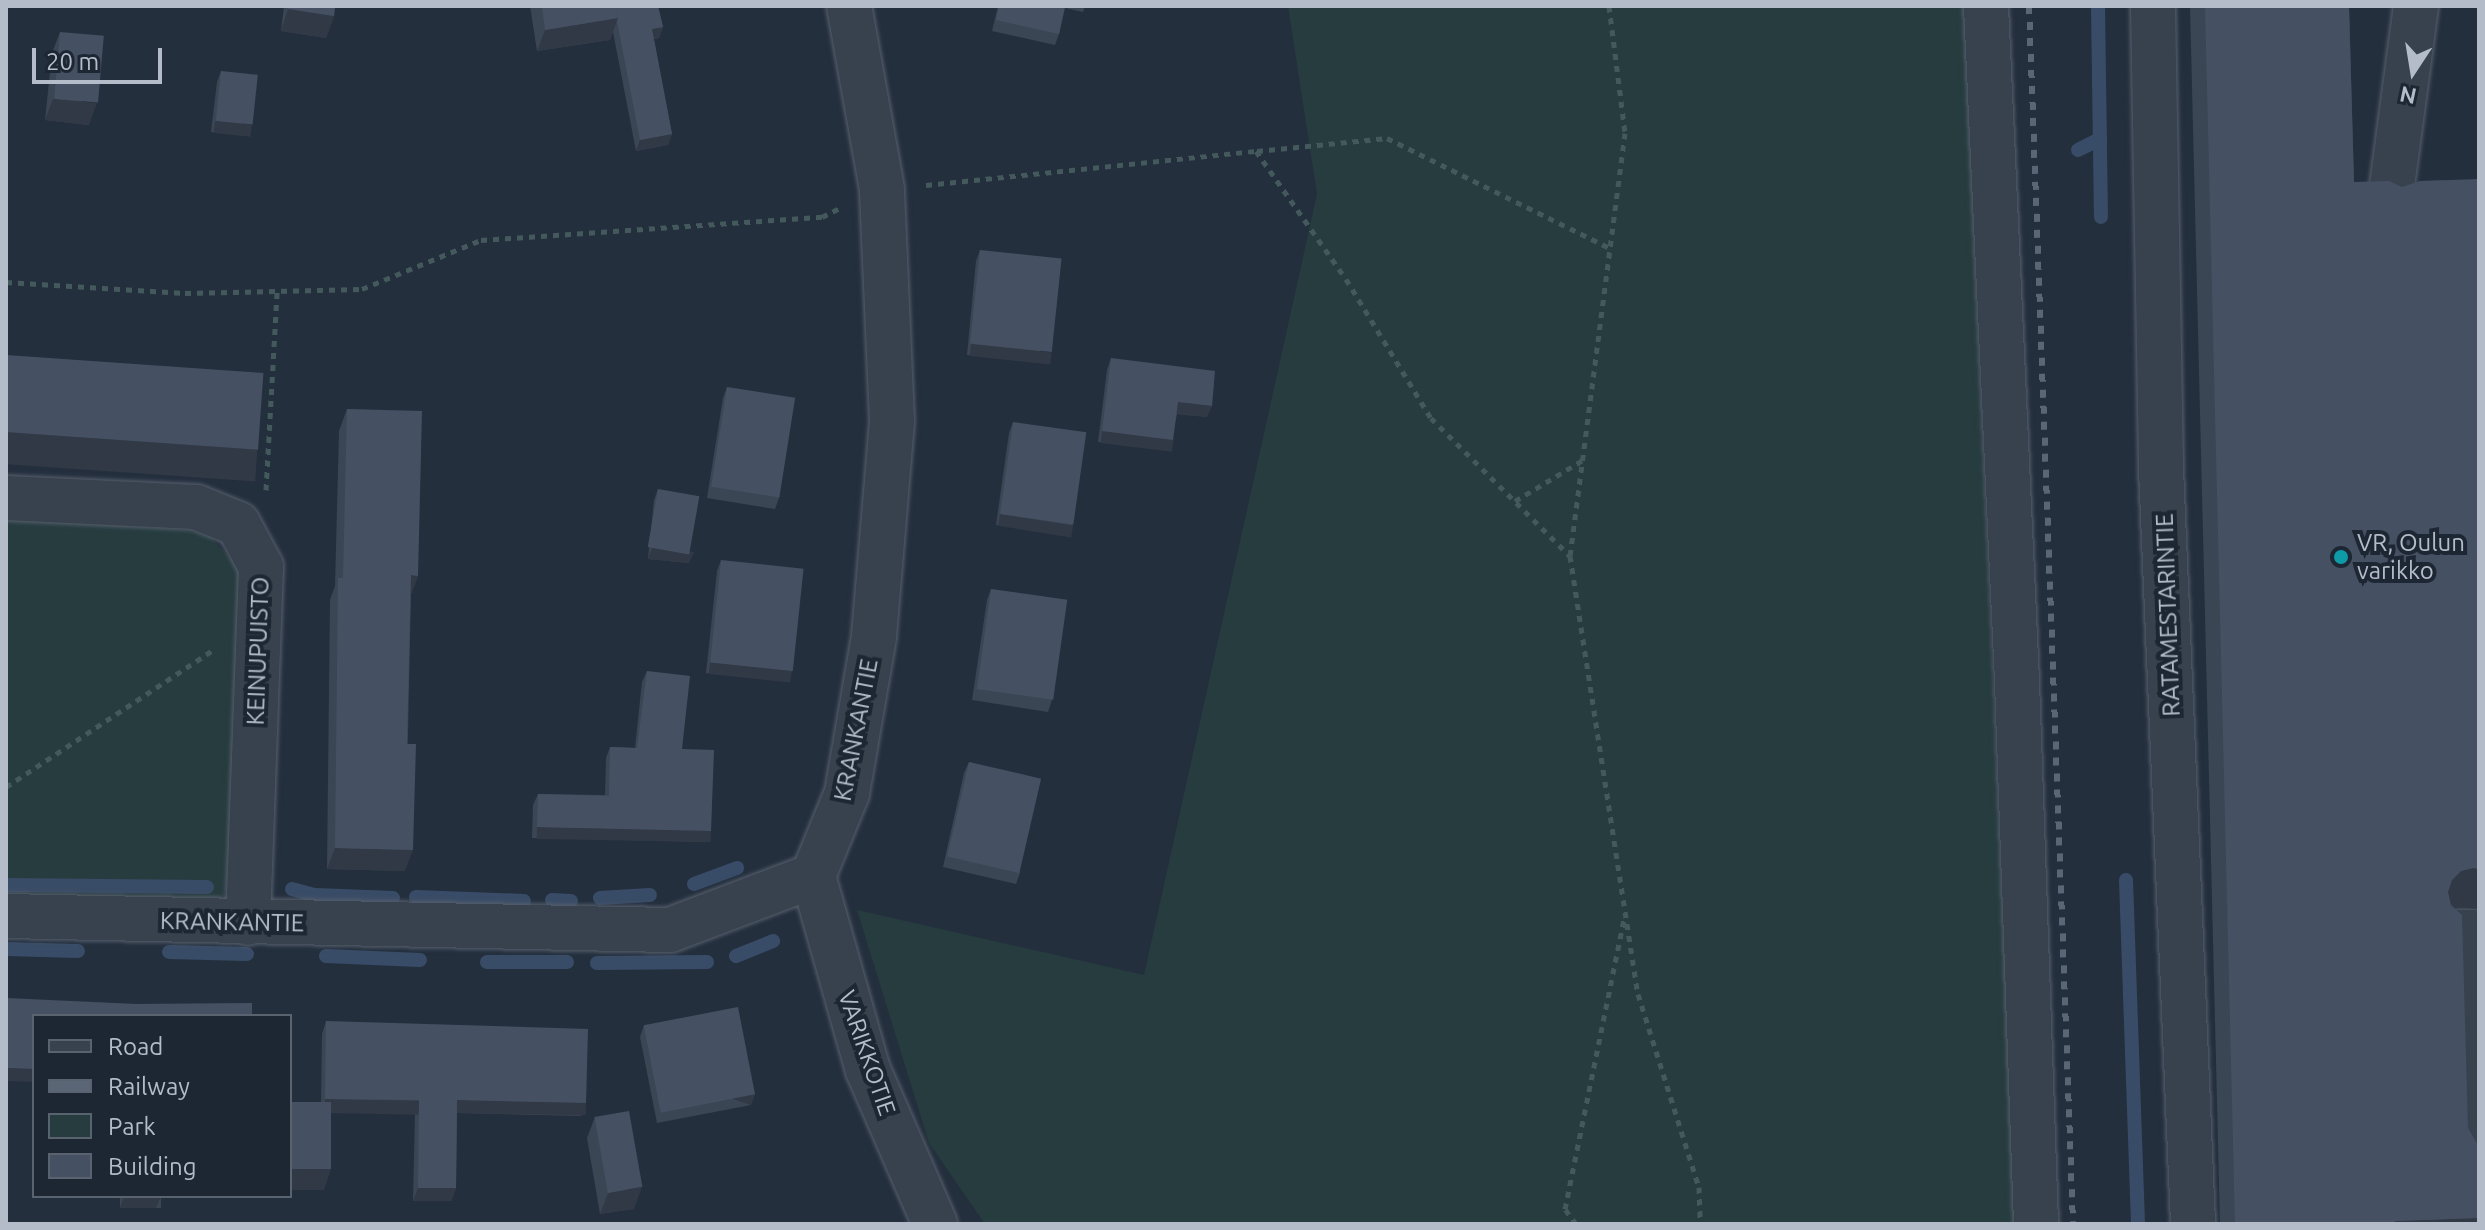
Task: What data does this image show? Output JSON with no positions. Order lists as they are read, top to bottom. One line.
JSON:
{"streets":{"street":["RATAMESTARINTIE","KEINUPUISTO","KRANKANTIE","VARIKKOTIE"]},"crossings":[["KEINUPUISTO","KRANKANTIE"],["KRANKANTIE","VARIKKOTIE"]],"places":["VR, Oulun varikko"],"legend":["Road","Railway","Park","Building"],"scale_bar":"20 m","north":"bottom"}
